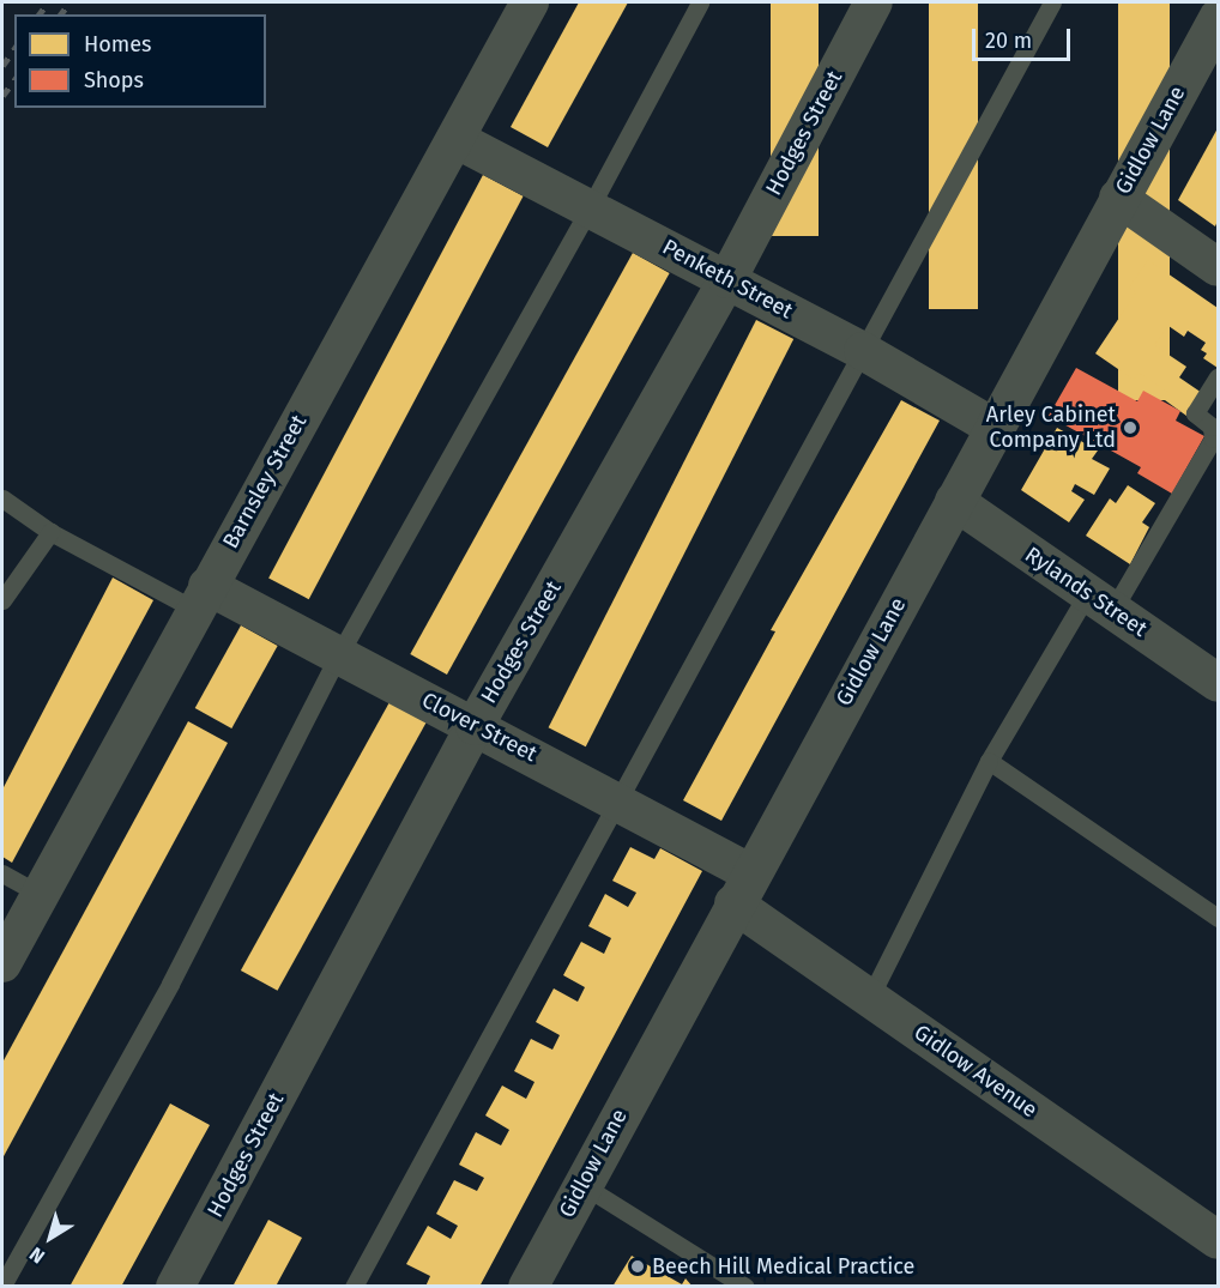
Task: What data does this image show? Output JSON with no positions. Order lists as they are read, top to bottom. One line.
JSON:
{"streets":{"street":["Hodges Street","Gidlow Lane","Penketh Street","Barnsley Street","Rylands Street","Clover Street","Gidlow Avenue"]},"crossings":[["Hodges Street","Penketh Street"],["Hodges Street","Clover Street"],["Gidlow Lane","Penketh Street"],["Gidlow Lane","Rylands Street"],["Gidlow Lane","Clover Street"],["Gidlow Lane","Gidlow Avenue"],["Penketh Street","Barnsley Street"],["Barnsley Street","Clover Street"],["Clover Street","Gidlow Avenue"]],"places":["Arley Cabinet Company Ltd","Beech Hill Medical Practice"],"legend":["Homes","Shops"],"scale_bar":"20 m","north":"bottom left"}
